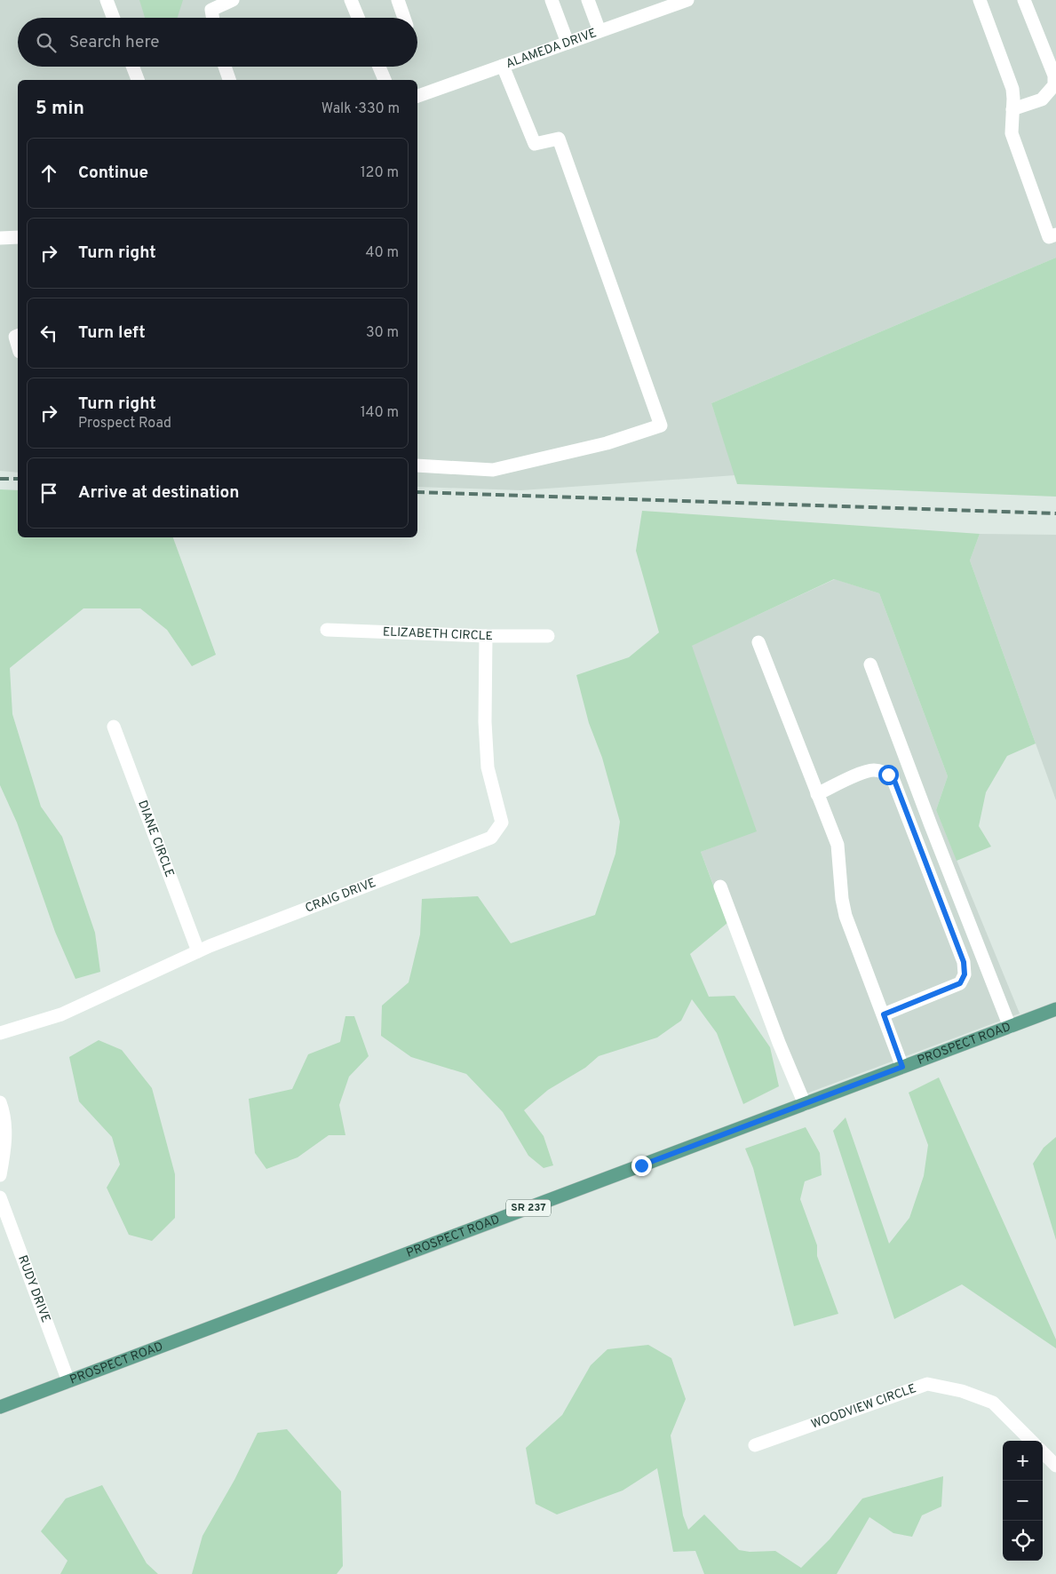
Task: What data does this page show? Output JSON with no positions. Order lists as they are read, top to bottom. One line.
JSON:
{"streets":{"main road":["PROSPECT ROAD","SR 237"],"street":["ALAMEDA DRIVE","ELIZABETH CIRCLE","DIANE CIRCLE","CRAIG DRIVE","RUDY DRIVE","WOODVIEW CIRCLE"]},"crossings":[["ELIZABETH CIRCLE","CRAIG DRIVE"],["DIANE CIRCLE","CRAIG DRIVE"],["PROSPECT ROAD","RUDY DRIVE"]],"page":{"search":"Search here","heading":["5 min","Walk · 330 m"],"list":[["Continue","120 m"],["Turn right","40 m"],["Turn left","30 m"],["Turn right","Prospect Road","140 m"],"Arrive at destination"],"map_buttons":["+","−"]}}
